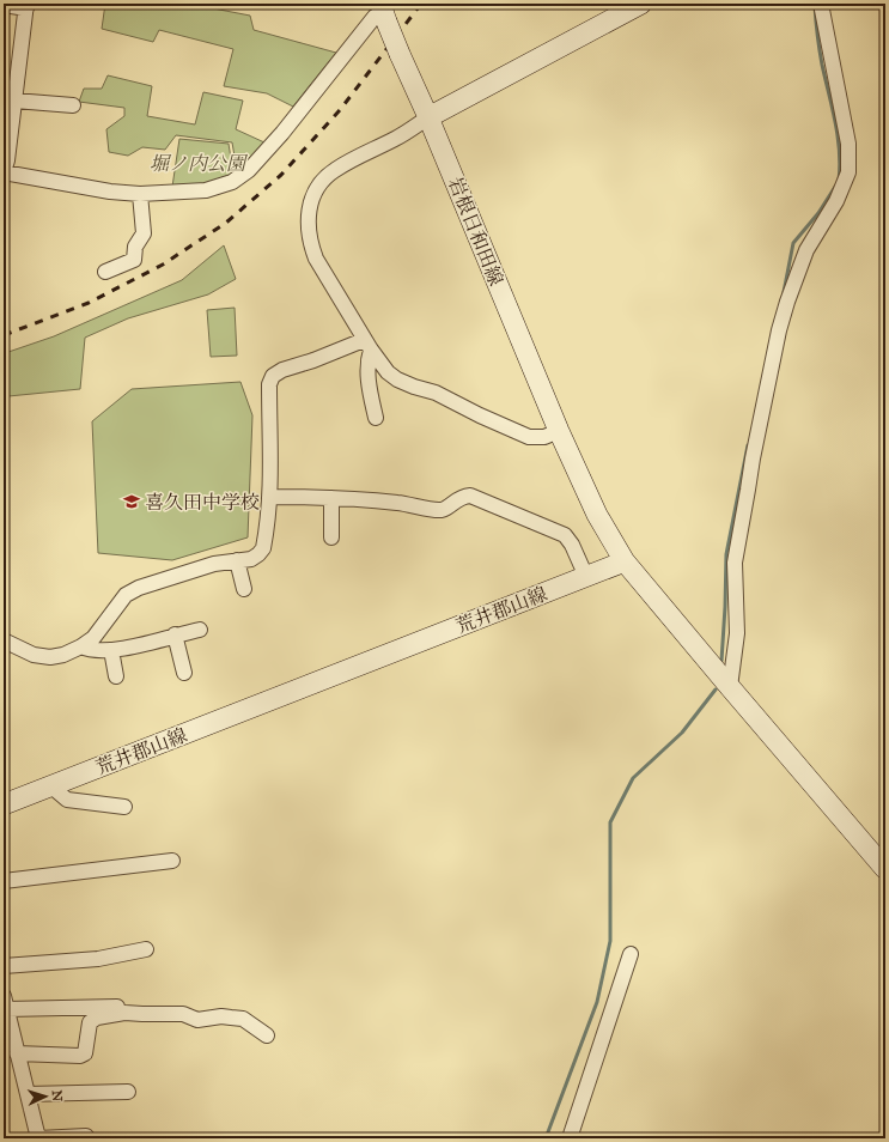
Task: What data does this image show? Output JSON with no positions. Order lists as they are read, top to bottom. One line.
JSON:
{"streets":{"main road":["岩根日和田線","荒井郡山線"]},"crossings":[["岩根日和田線","荒井郡山線"]],"parks":["堀ノ内公園"],"places":{"school or university":["喜久田中学校"]},"north":"right"}
